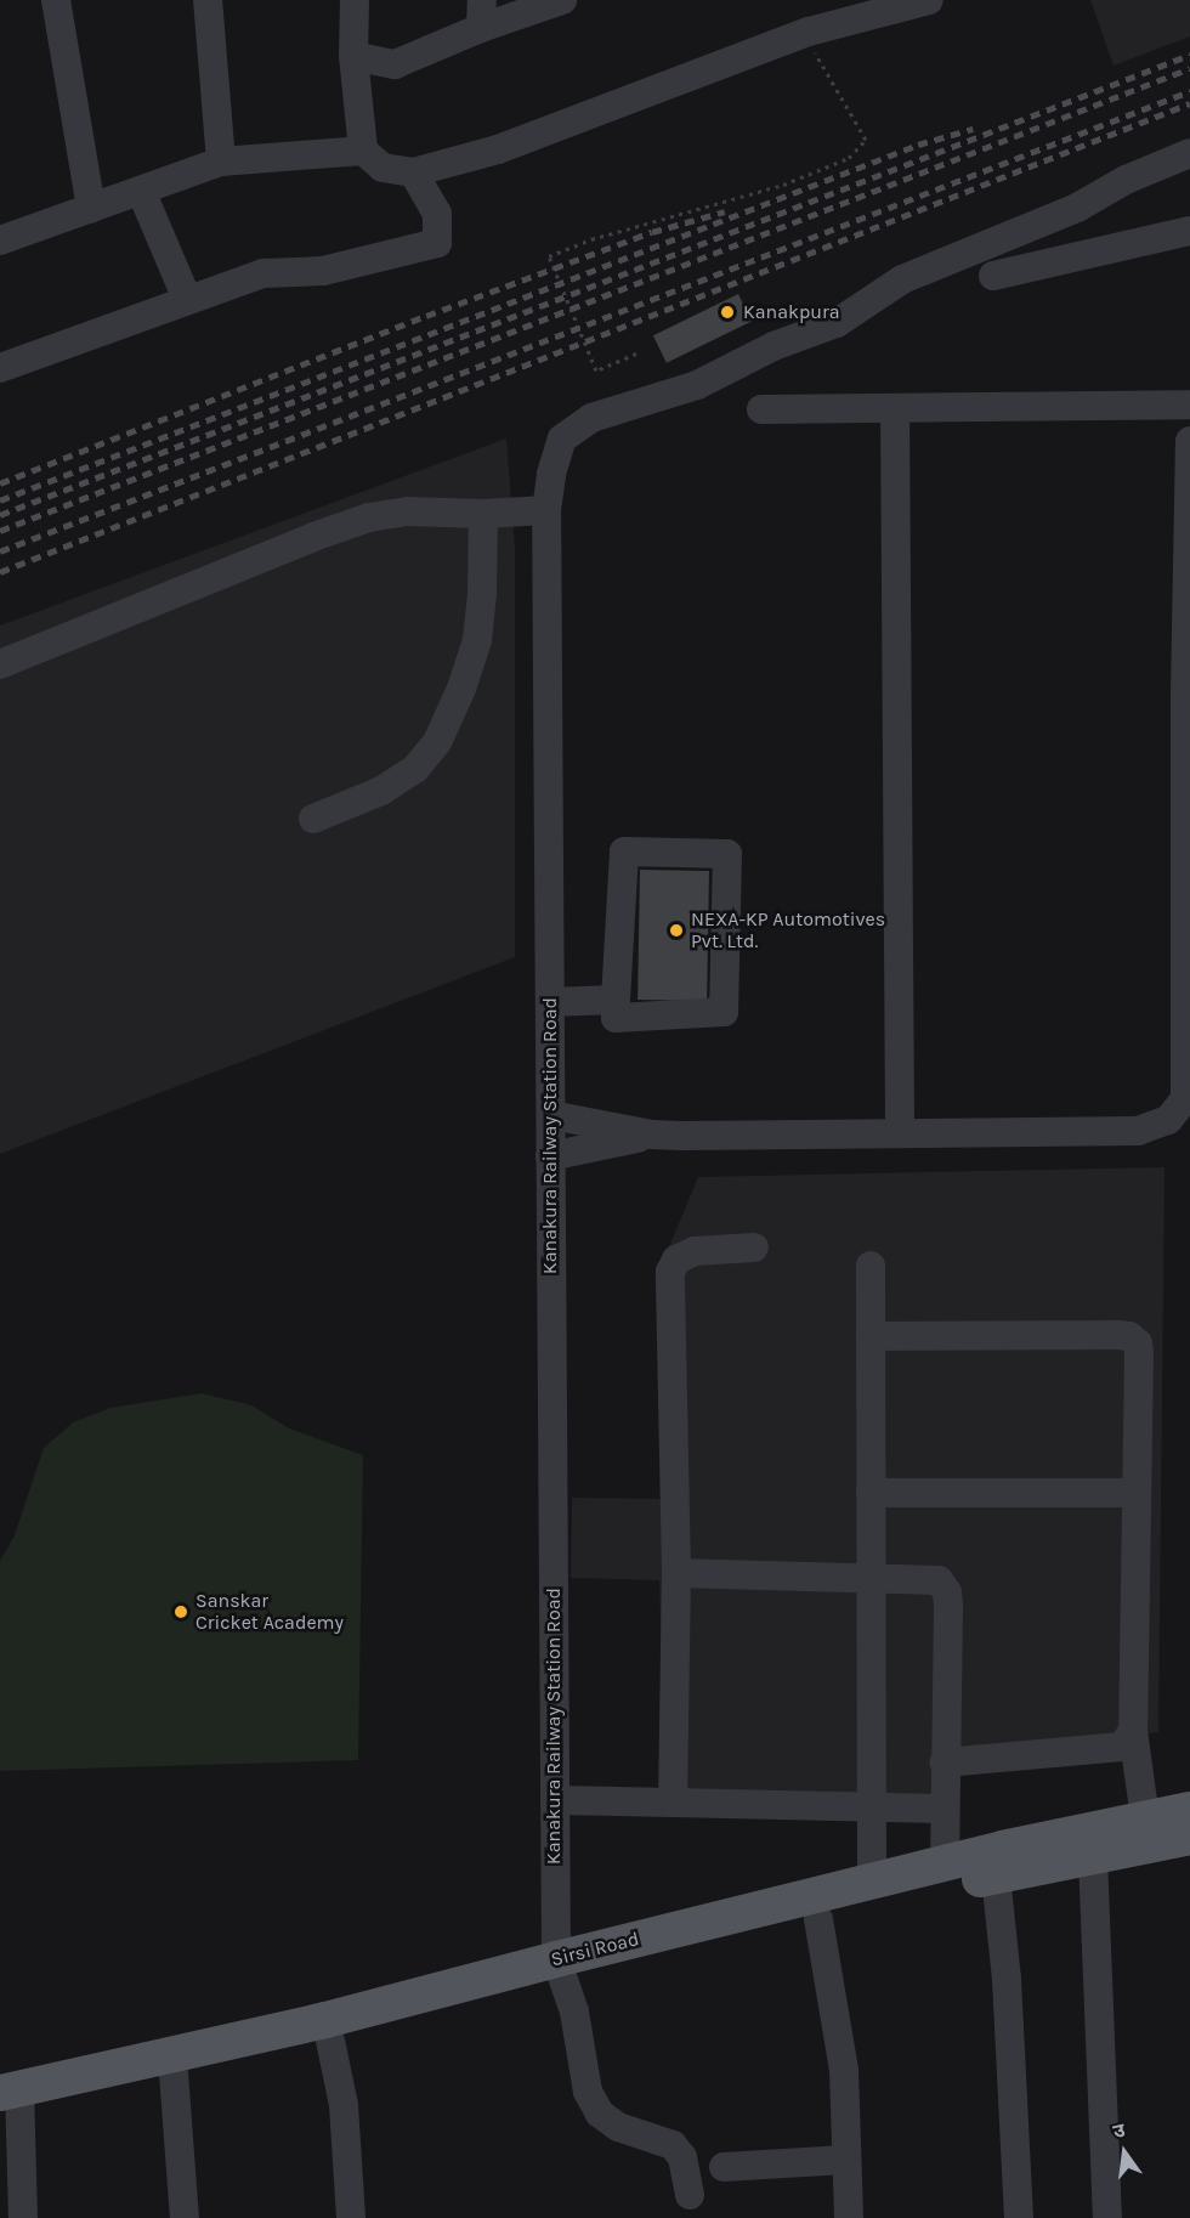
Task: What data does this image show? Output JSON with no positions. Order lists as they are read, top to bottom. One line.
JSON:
{"streets":{"main road":["Sirsi Road"],"street":["Kanakura Railway Station Road"]},"crossings":[["Kanakura Railway Station Road","Sirsi Road"]],"places":["Kanakpura","NEXA-KP Automotives Pvt. Ltd.","Sanskar Cricket Academy"],"north":"top"}
